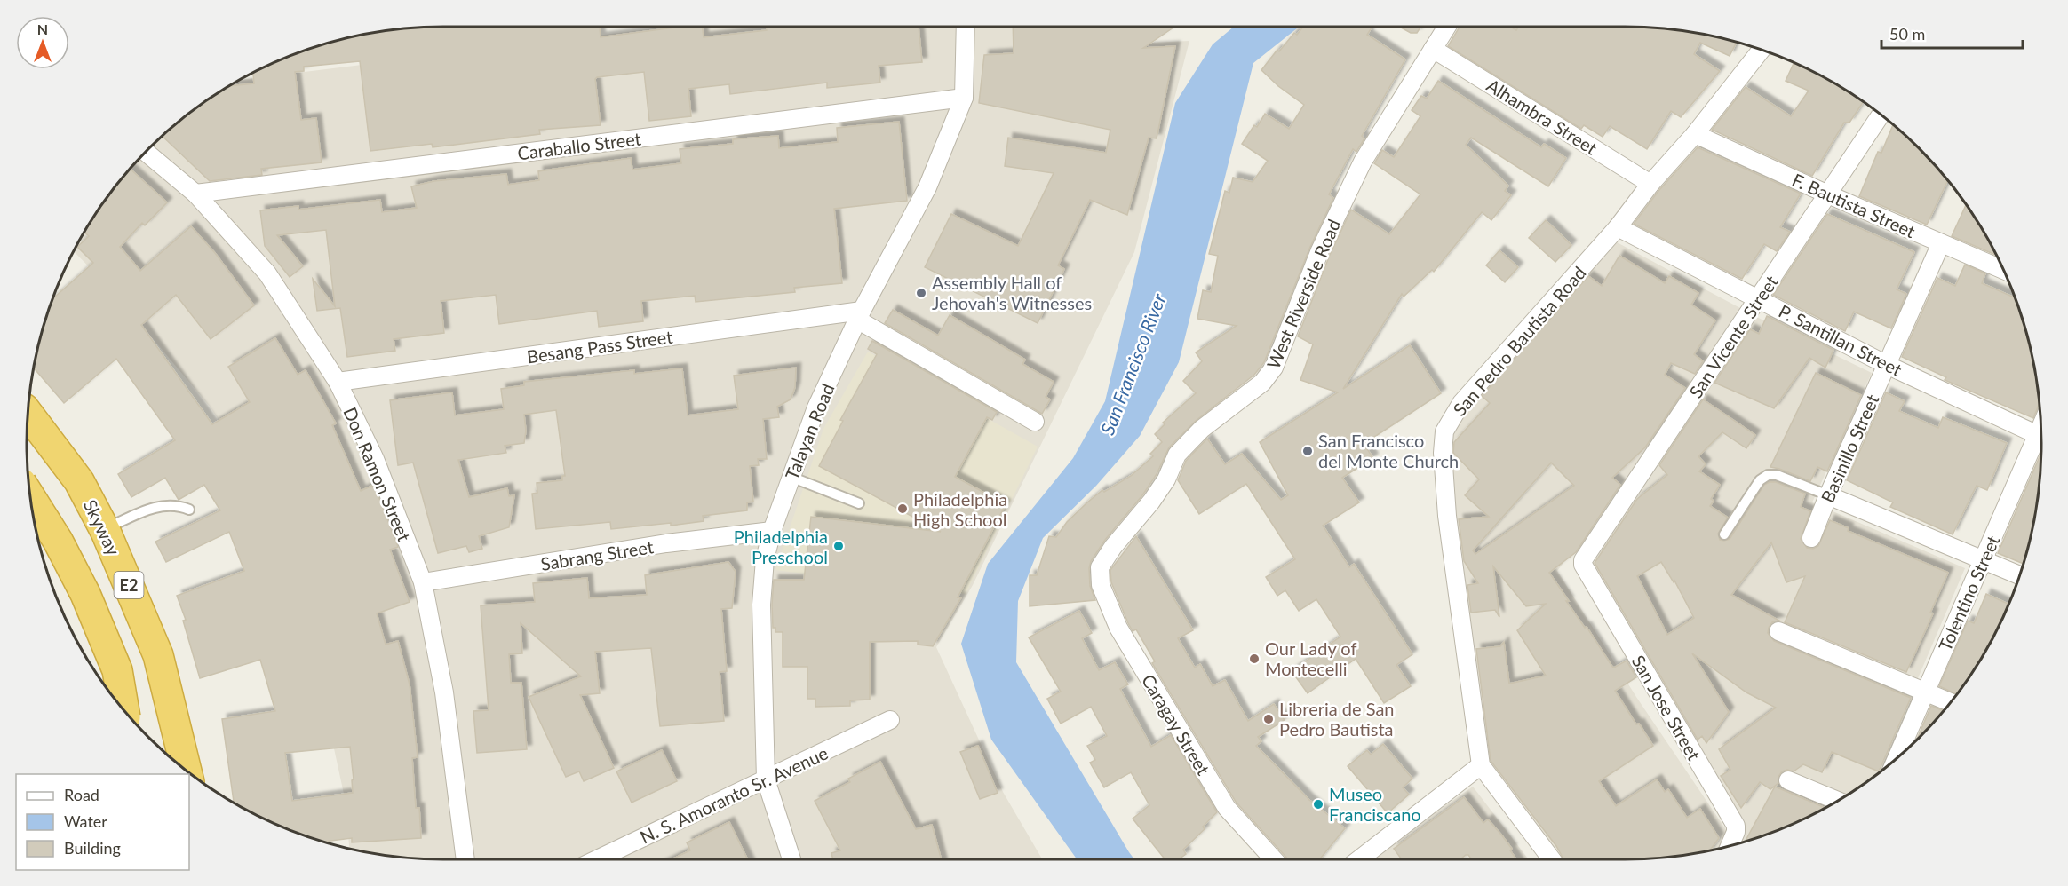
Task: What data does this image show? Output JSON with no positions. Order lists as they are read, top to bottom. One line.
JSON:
{"streets":{"highway":["Skyway","E2"],"street":["Alhambra Street","Caraballo Street","F. Bautista Street","West Riverside Road","San Vicente Street","P. Santillan Street","San Pedro Bautista Road","Besang Pass Street","Talayan Road","Basinillo Street","Don Ramon Street","Sabrang Street","Tolentino Street","San Jose Street","Caragay Street","N. S. Amoranto Sr. Avenue"]},"crossings":[["Alhambra Street","West Riverside Road"],["Alhambra Street","San Pedro Bautista Road"],["Caraballo Street","Talayan Road"],["Caraballo Street","Don Ramon Street"],["F. Bautista Street","San Vicente Street"],["F. Bautista Street","San Pedro Bautista Road"],["F. Bautista Street","Basinillo Street"],["West Riverside Road","Caragay Street"],["San Vicente Street","P. Santillan Street"],["San Vicente Street","San Jose Street"],["P. Santillan Street","San Pedro Bautista Road"],["P. Santillan Street","Basinillo Street"],["P. Santillan Street","Tolentino Street"],["Besang Pass Street","Talayan Road"],["Besang Pass Street","Don Ramon Street"],["Talayan Road","Sabrang Street"],["Talayan Road","N. S. Amoranto Sr. Avenue"],["Don Ramon Street","Sabrang Street"]],"water":["San Francisco River"],"places":["Assembly Hall of Jehovah's Witnesses","San Francisco del Monte Church","Philadelphia High School","Philadelphia Preschool","Our Lady of Montecelli","Libreria de San Pedro Bautista","Museo Franciscano"],"legend":["Road","Water","Building"],"scale_bar":"50 m","north":"top"}
